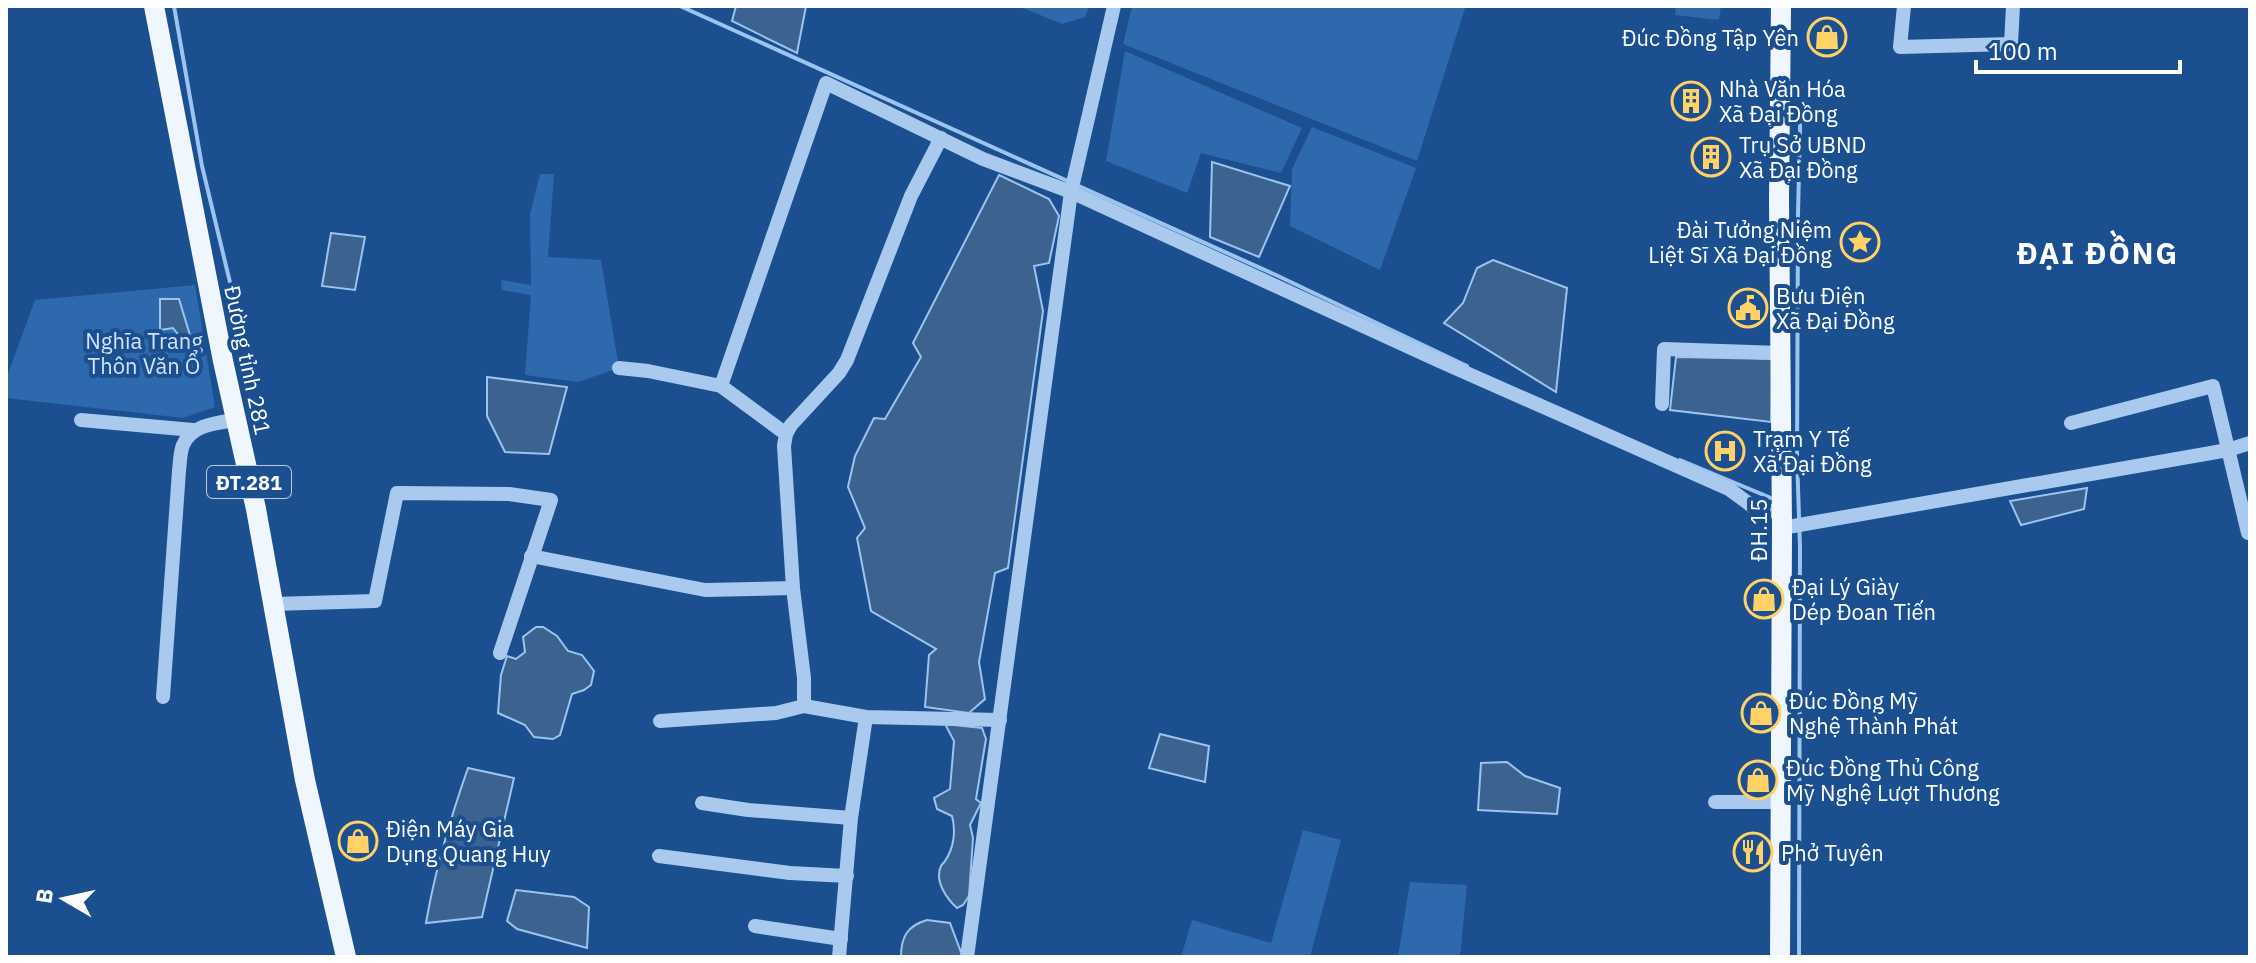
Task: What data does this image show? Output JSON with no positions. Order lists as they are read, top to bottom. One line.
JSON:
{"streets":{"main road":["Đường tỉnh 281","ĐT.281","ĐH.15"]},"districts":["ĐẠI ĐỒNG"],"parks":["Nghĩa Trang Thôn Văn Ổ"],"places":{"shop":["Đúc Đồng Tập Yên","Đại Lý Giày Dép Đoan Tiến","Đúc Đồng Mỹ Nghệ Thành Phát","Đúc Đồng Thủ Công Mỹ Nghệ Lượt Thương","Điện Máy Gia Dụng Quang Huy"],"building":["Nhà Văn Hóa Xã Đại Đồng","Trụ Sở UBND Xã Đại Đồng"],"place":["Đài Tưởng Niệm Liệt Sĩ Xã Đại Đồng"],"public building":["Bưu Điện Xã Đại Đồng"],"hospital":["Trạm Y Tế Xã Đại Đồng"],"restaurant":["Phở Tuyên"]},"scale_bar":"100 m","north":"left"}
